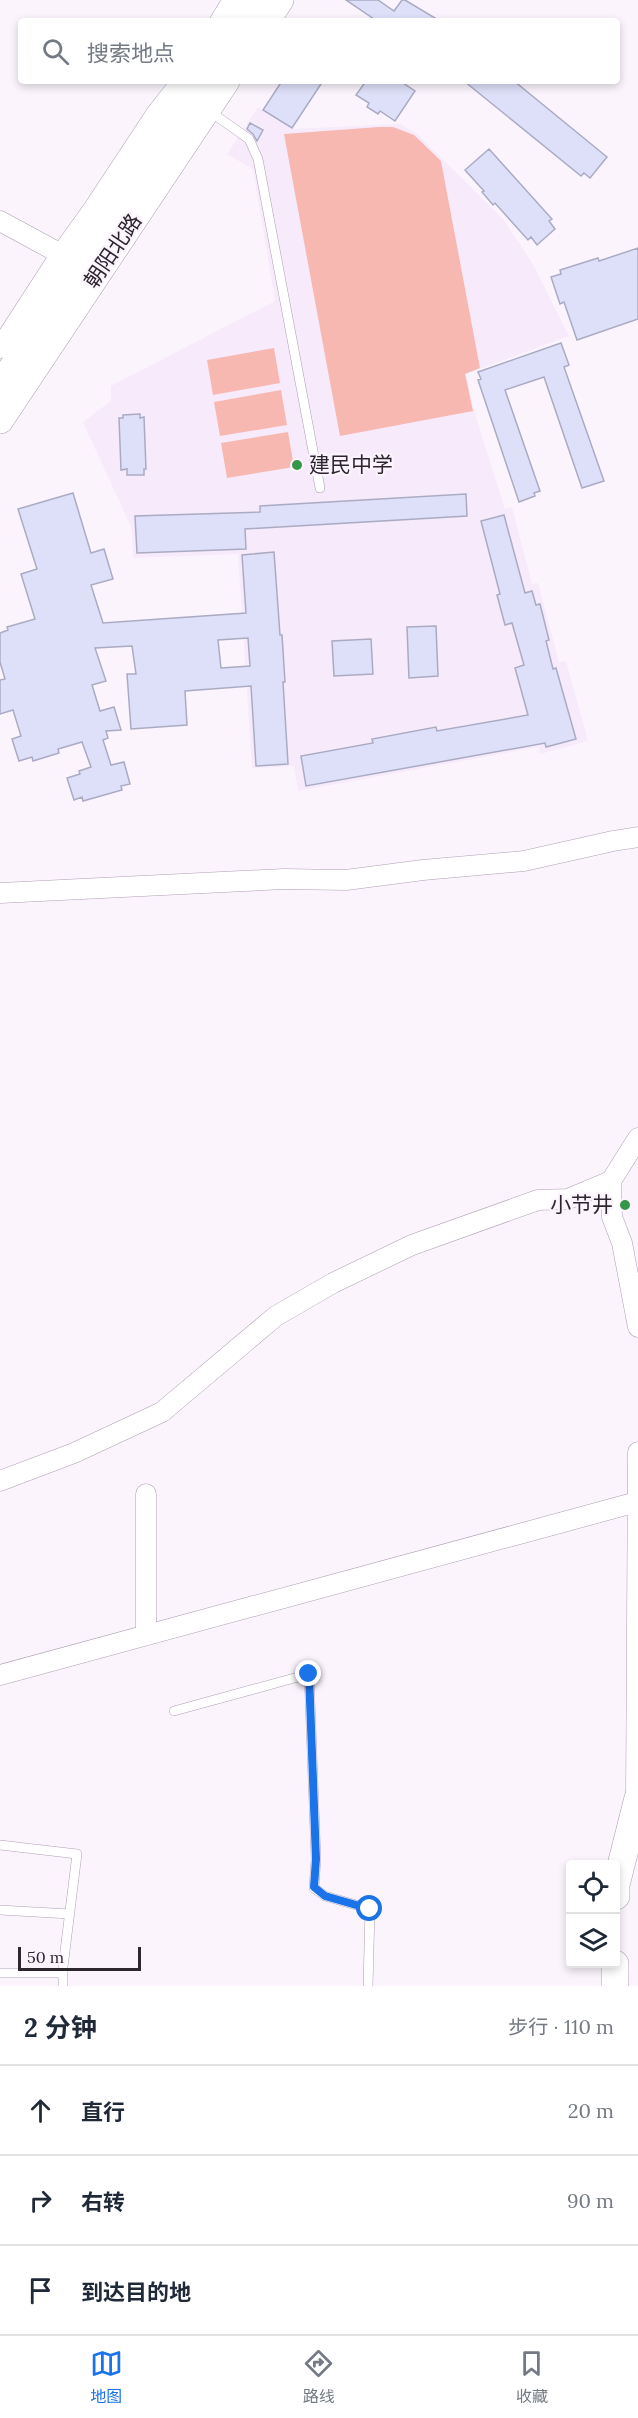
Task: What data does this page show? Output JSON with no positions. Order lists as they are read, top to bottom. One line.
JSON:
{"streets":{"main road":["朝阳北路"]},"places":["建民中学","小节井"],"scale_bar":"50 m","page":{"search":"搜索地点","scale":"50 m","heading":["2 分钟","步行 · 110 m"],"list":[["直行","20 m"],["右转","90 m"],"到达目的地"],"nav":["地图","路线","收藏"]}}
